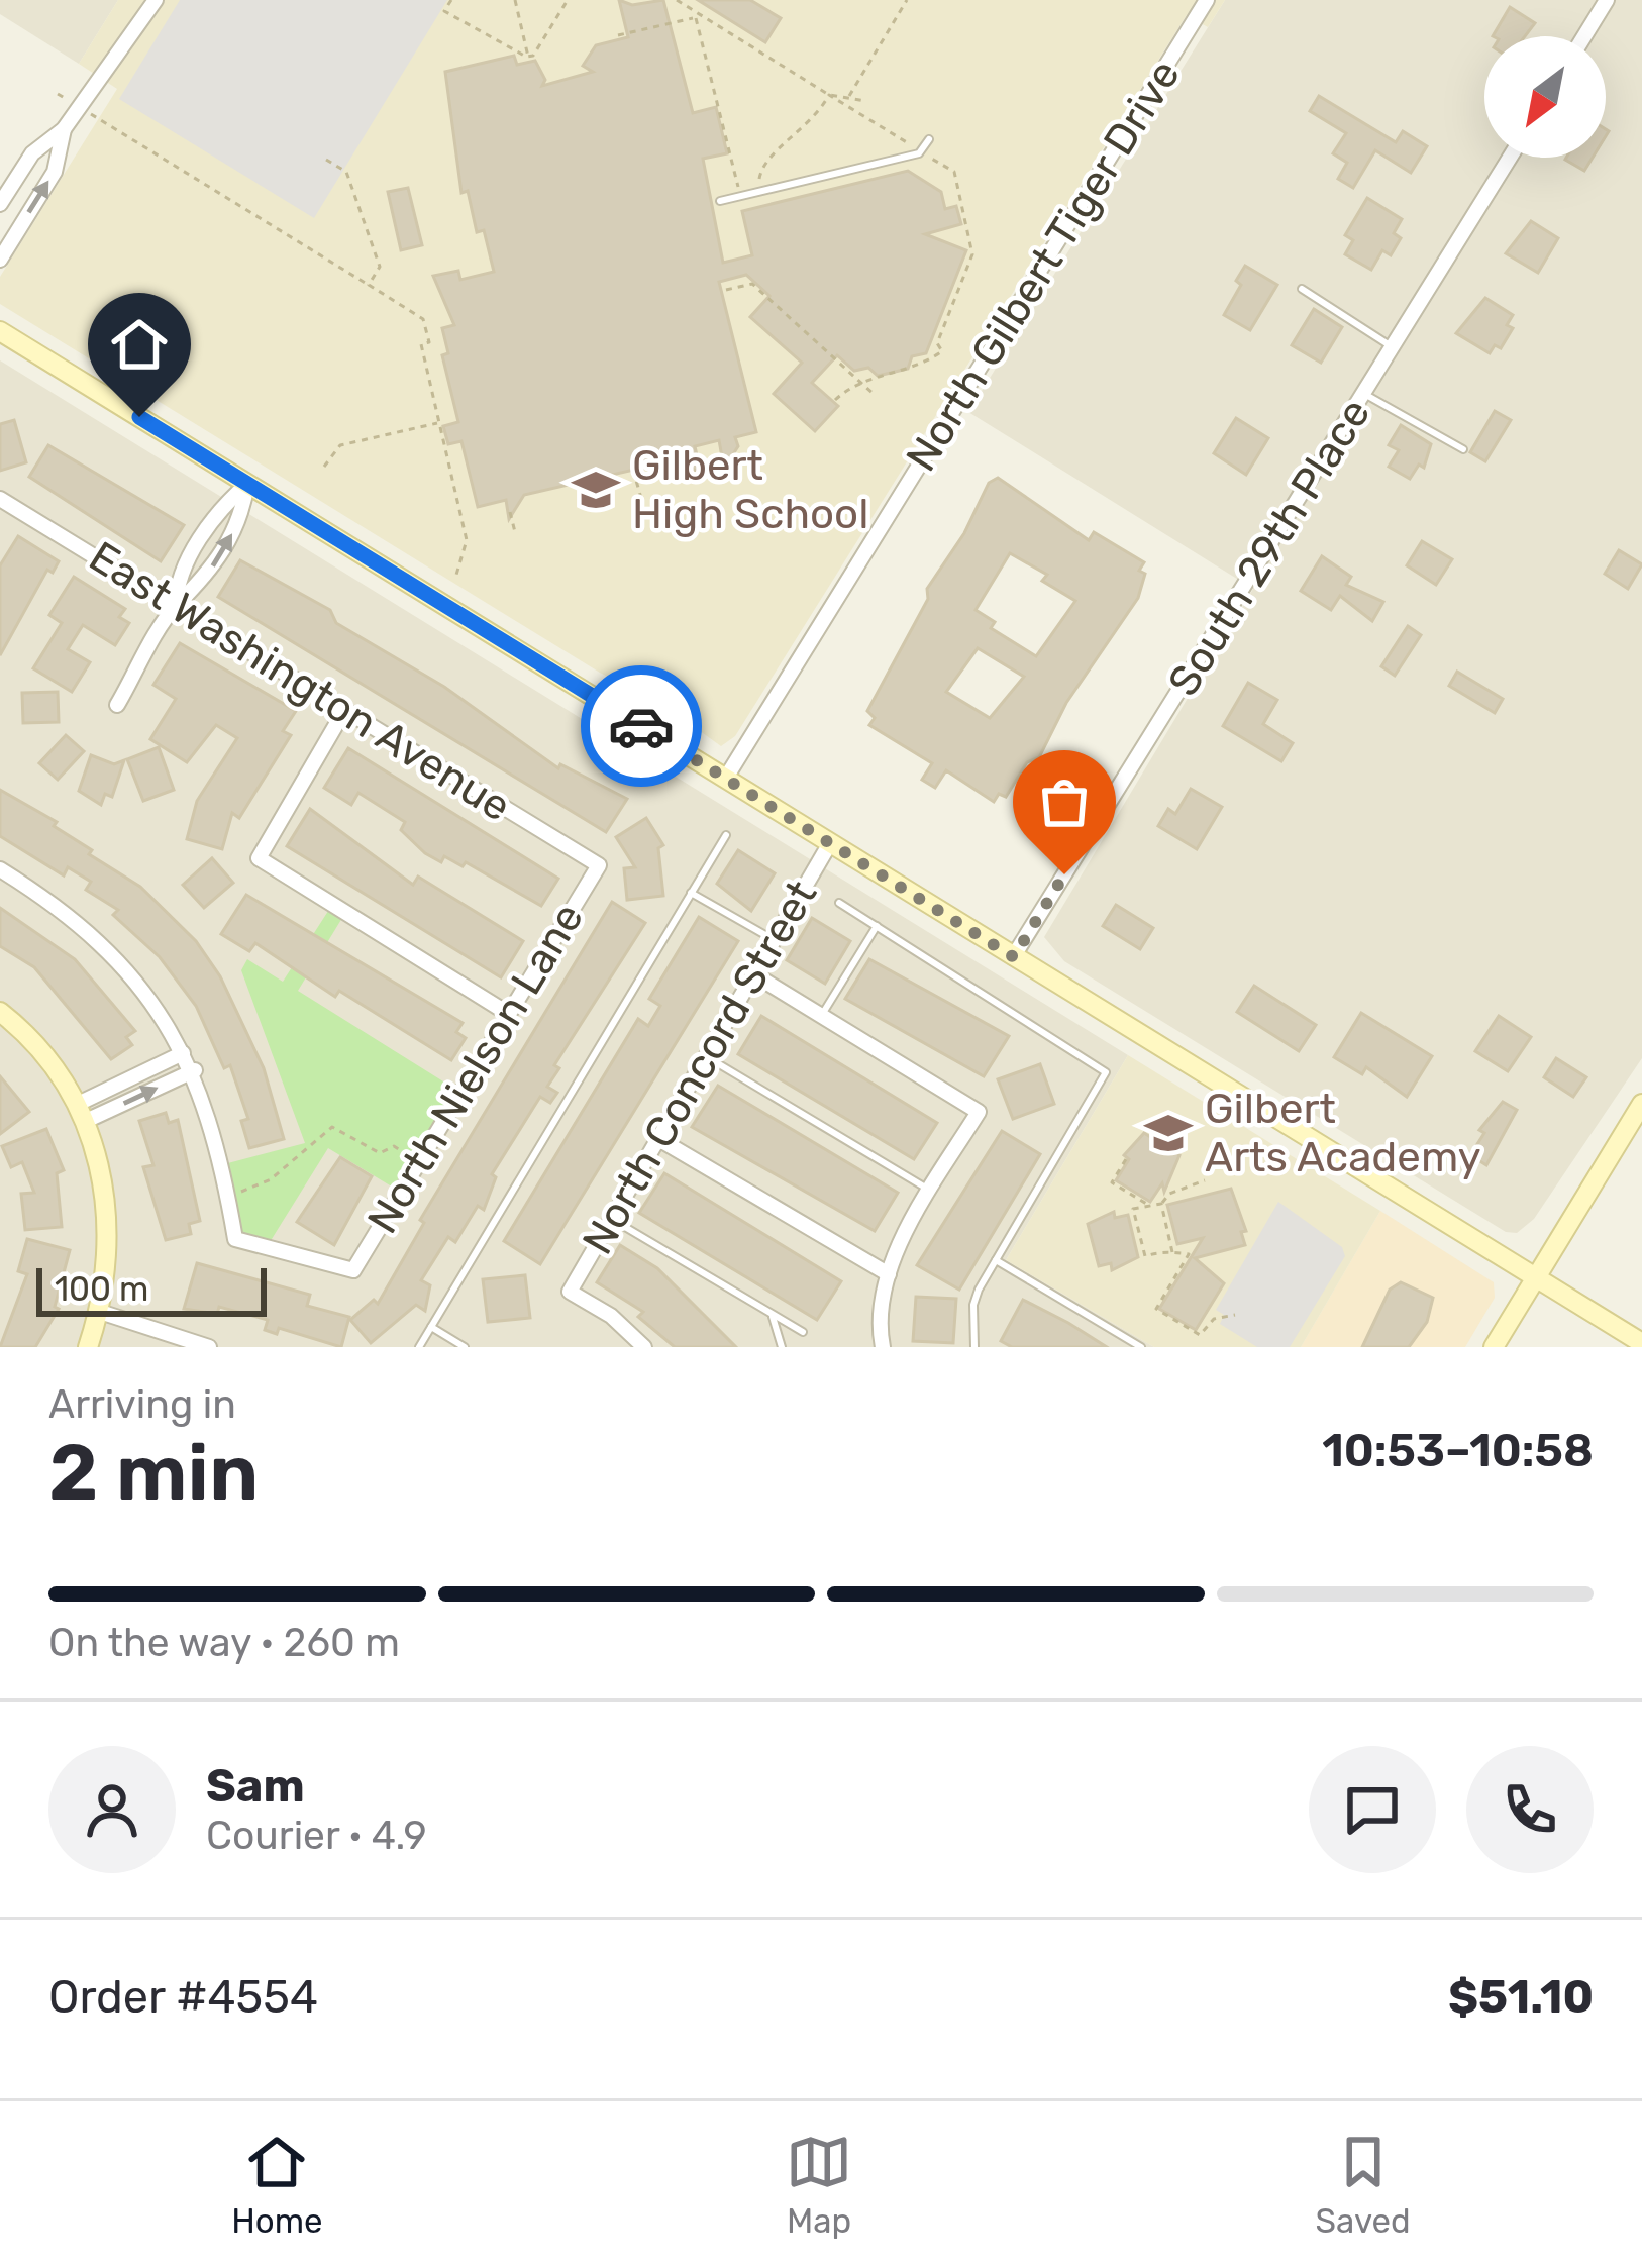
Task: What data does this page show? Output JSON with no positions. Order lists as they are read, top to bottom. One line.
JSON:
{"streets":{"street":["North Gilbert Tiger Drive","South 29th Place","East Washington Avenue","North Concord Street","North Nielson Lane"]},"crossings":[["East Washington Avenue","North Nielson Lane"]],"places":{"school or university":["Gilbert High School","Gilbert Arts Academy"]},"scale_bar":"100 m","north":"bottom left","page":{"scale":"100 m","heading":["2 min","Arriving in","10:53–10:58"],"panel":["Sam","Courier · 4.9","Order #4554","$51.10"],"bar":"On the way · 260 m","tabs":["Home","Map","Saved"]}}
